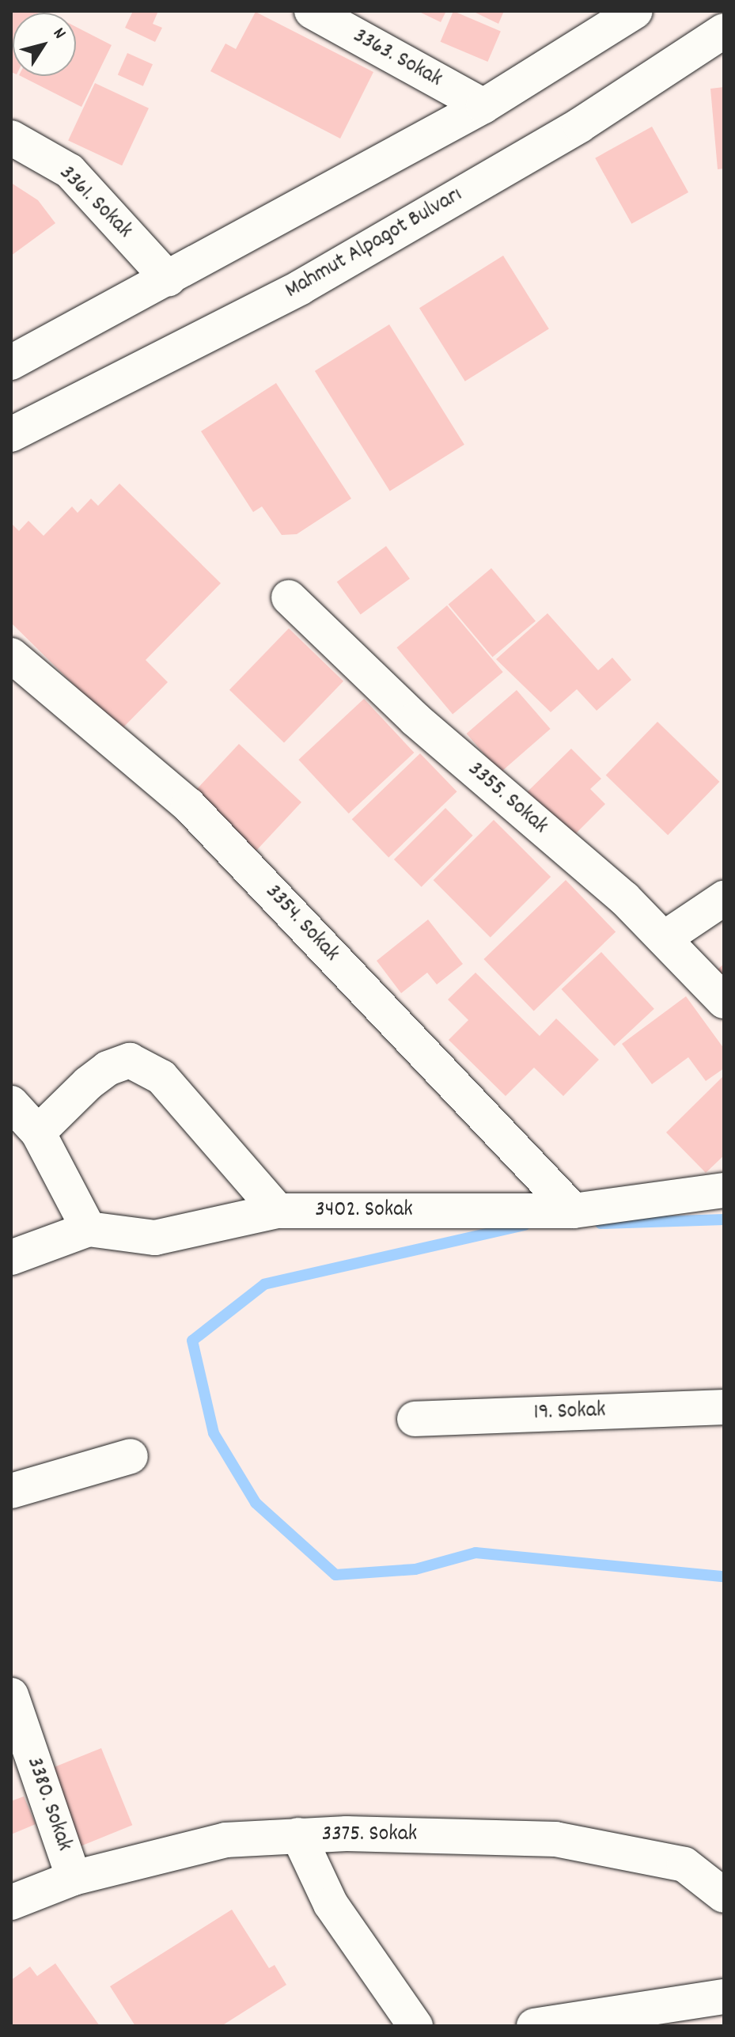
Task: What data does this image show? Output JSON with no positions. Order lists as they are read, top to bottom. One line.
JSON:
{"streets":{"street":["3363. Sokak","3361. Sokak","Mahmut Alpagot Bulvarı","3355. Sokak","3354. Sokak","3402. Sokak","19. Sokak","3380. Sokak","3375. Sokak"]},"crossings":[["3354. Sokak","3402. Sokak"],["3380. Sokak","3375. Sokak"]],"north":"top right"}
